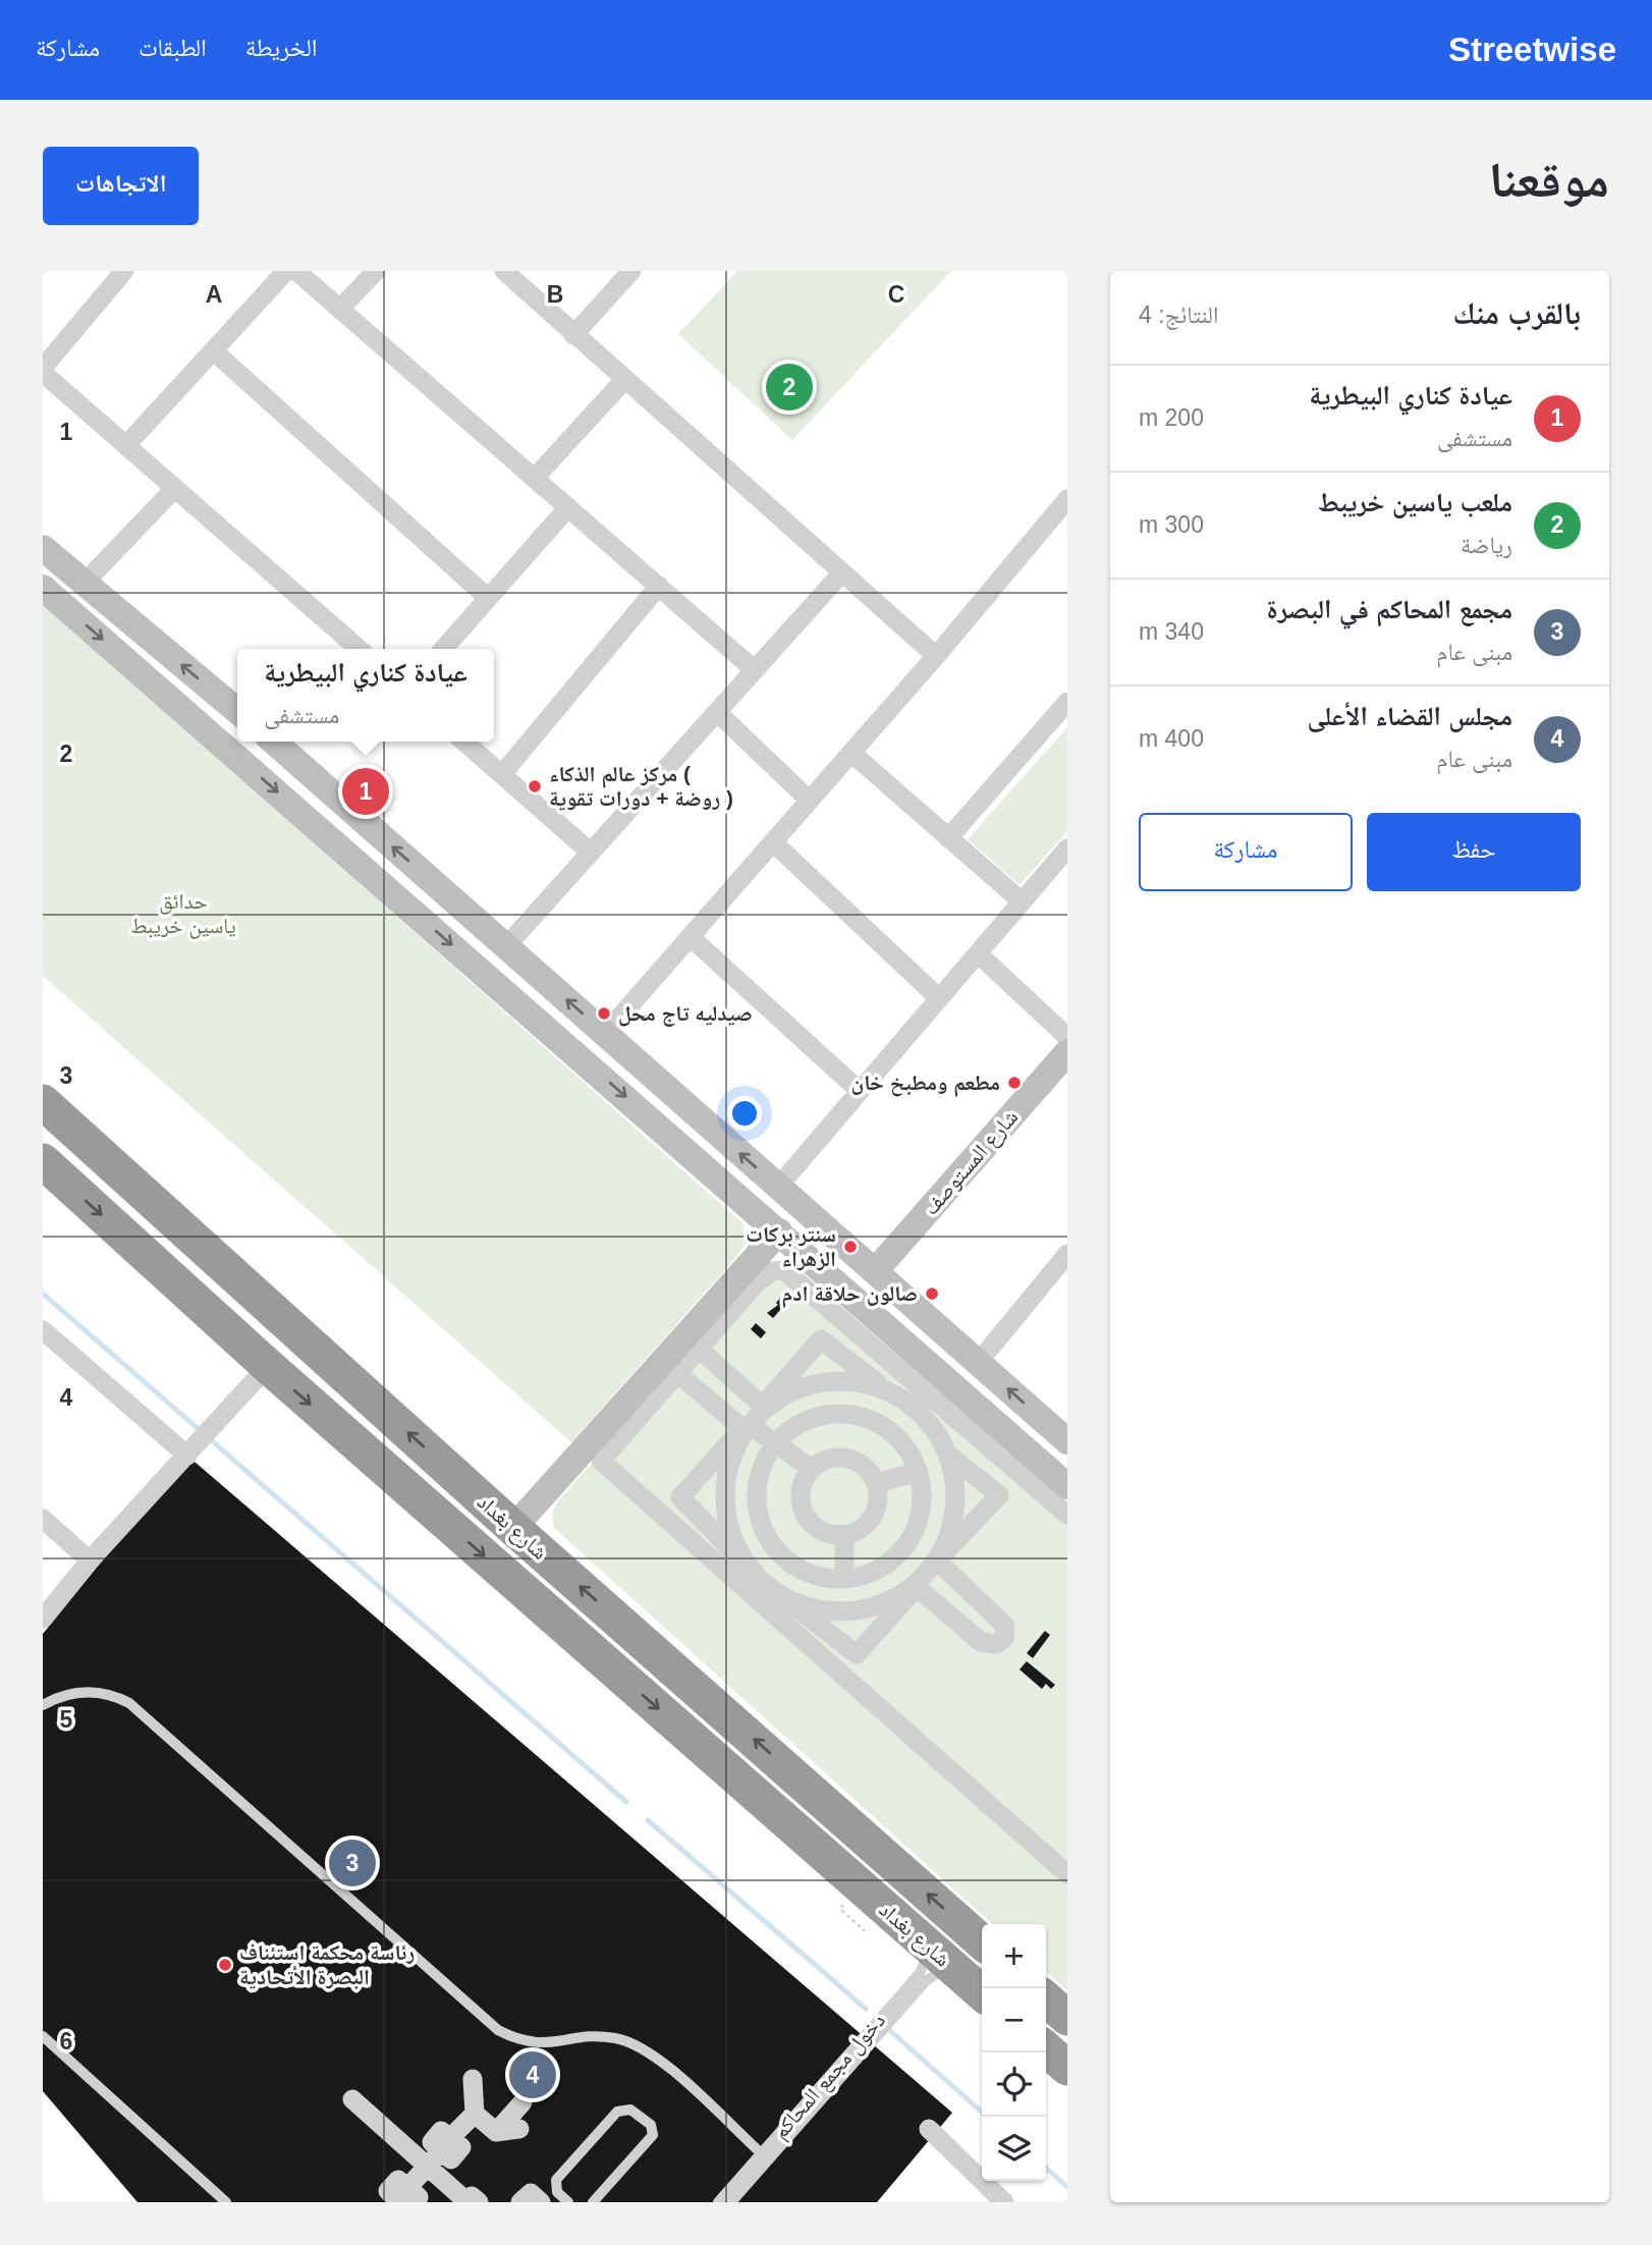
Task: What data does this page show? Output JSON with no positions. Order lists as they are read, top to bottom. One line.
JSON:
{"streets":{"highway":["شارع بغداد"],"street":["شارع المستوصف"],"lane":["دخول مجمع المحاكم"]},"crossings":[["شارع بغداد","دخول مجمع المحاكم"]],"parks":["حدائق ياسين خريبط"],"places":["مركز عالم الذكاء ( روضة + دورات تقوية )","صيدليه تاج محل","مطعم ومطبخ خان","سنتر بركات الزهراء","صالون حلاقة ادم","رئاسة محكمة استئناف البصرة الأتحادية"],"page":{"header":"Streetwise","nav":["الخريطة","الطبقات","مشاركة"],"title":"موقعنا","buttons":["الاتجاهات",["حفظ","مشاركة"]],"heading":["بالقرب منك","النتائج: 4"],"pins":["2","1","3","4"],"list":[{"mark":"1","name":"عيادة كناري البيطرية","note":"مستشفى","value":"200 m"},{"mark":"2","name":"ملعب ياسين خريبط","note":"رياضة","value":"300 m"},{"mark":"3","name":"مجمع المحاكم في البصرة","note":"مبنى عام","value":"340 m"},{"mark":"4","name":"مجلس القضاء الأعلى","note":"مبنى عام","value":"400 m"}],"popup":["عيادة كناري البيطرية","مستشفى"],"map_buttons":["+","−"]},"grid":{"columns":["A","B","C"],"rows":["1","2","3","4","5","6"]}}
